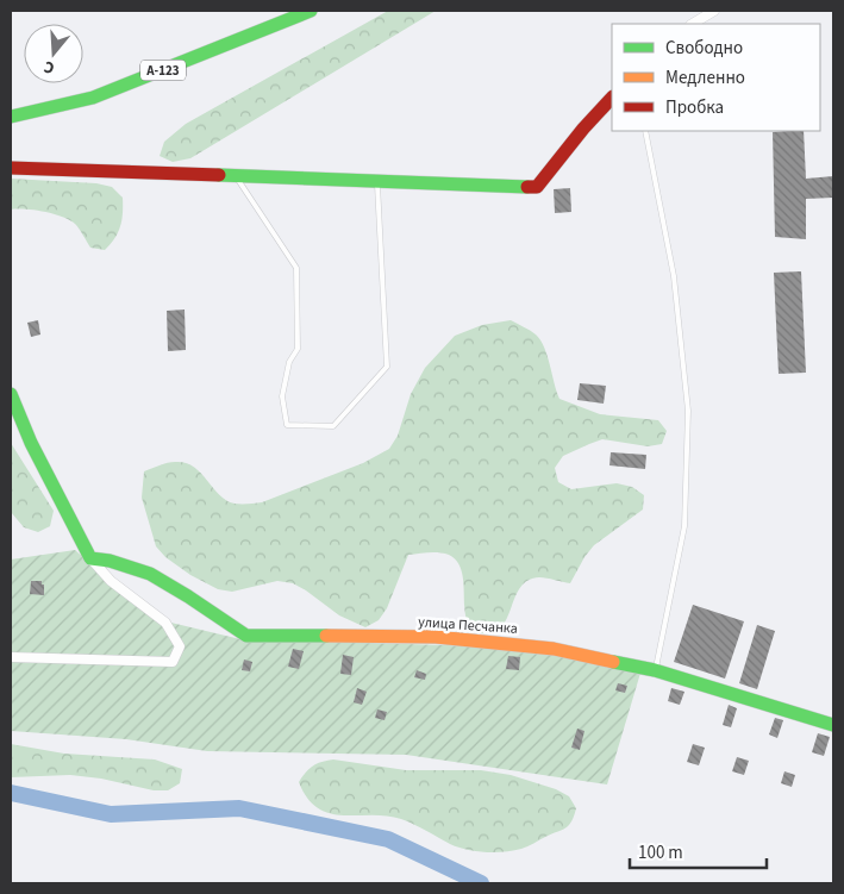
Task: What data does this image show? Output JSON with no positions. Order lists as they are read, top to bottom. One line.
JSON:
{"streets":{"street":["А-123","улица Песчанка"]},"legend":["Свободно","Медленно","Пробка"],"scale_bar":"100 m","north":"bottom"}
